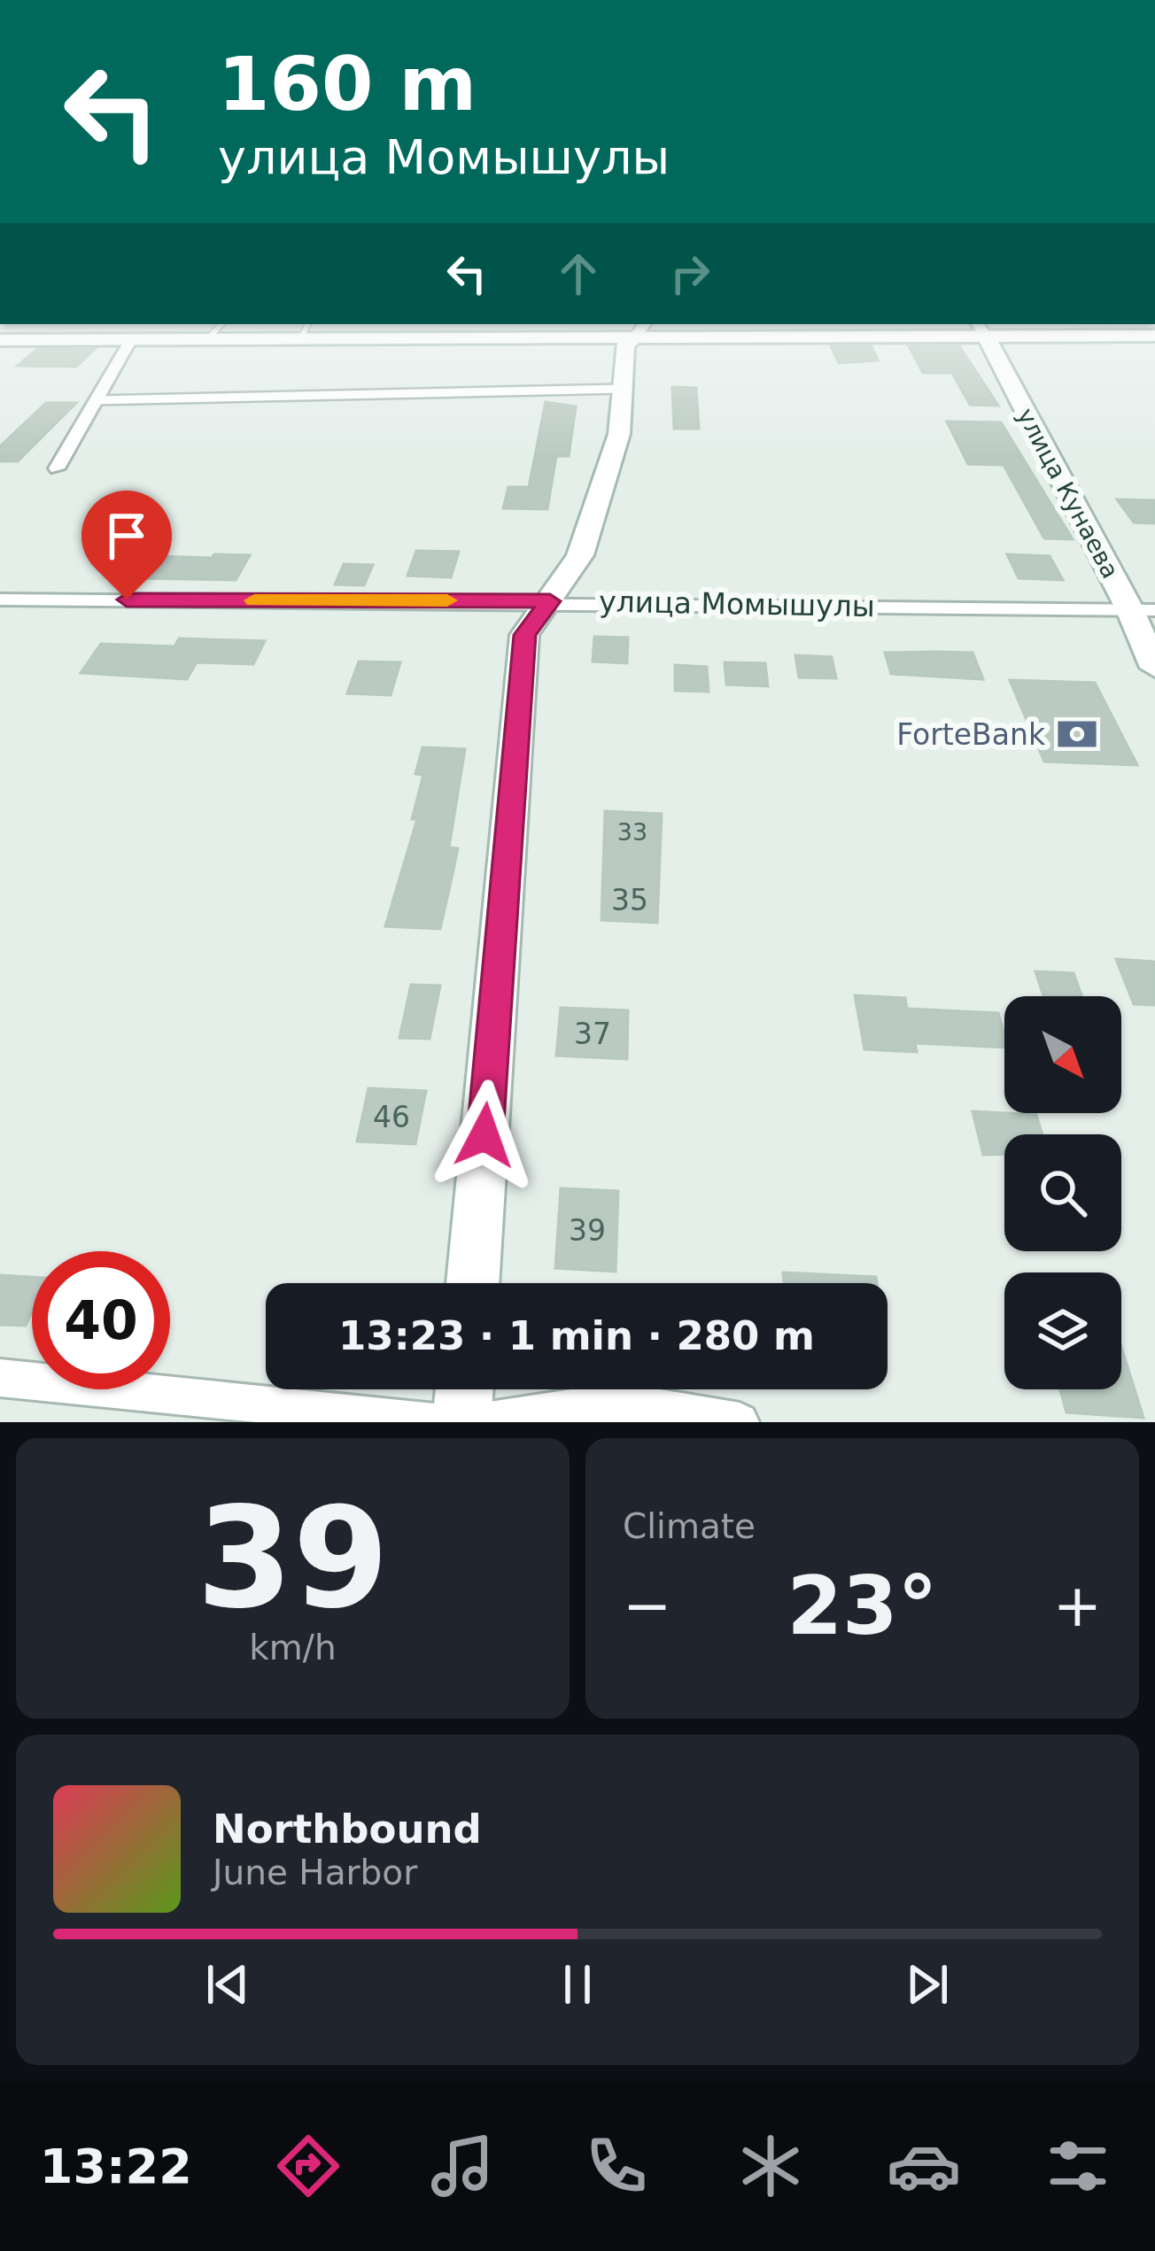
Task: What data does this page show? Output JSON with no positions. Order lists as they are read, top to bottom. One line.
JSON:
{"streets":{"street":["улица Кунаева","улица Момышулы"]},"crossings":[["улица Кунаева","улица Момышулы"]],"places":{"bank":["ForteBank"]},"house_numbers":["33","35","37","46","39"],"north":"bottom right","page":{"turn":["160 m","улица Момышулы"],"limit":"40","trip":"13:23 · 1 min · 280 m","tile":[["39","km/h"],"Climate"],"heat":["−","23°","+"],"song":["Northbound","June Harbor"],"tabs":"13:22"}}
